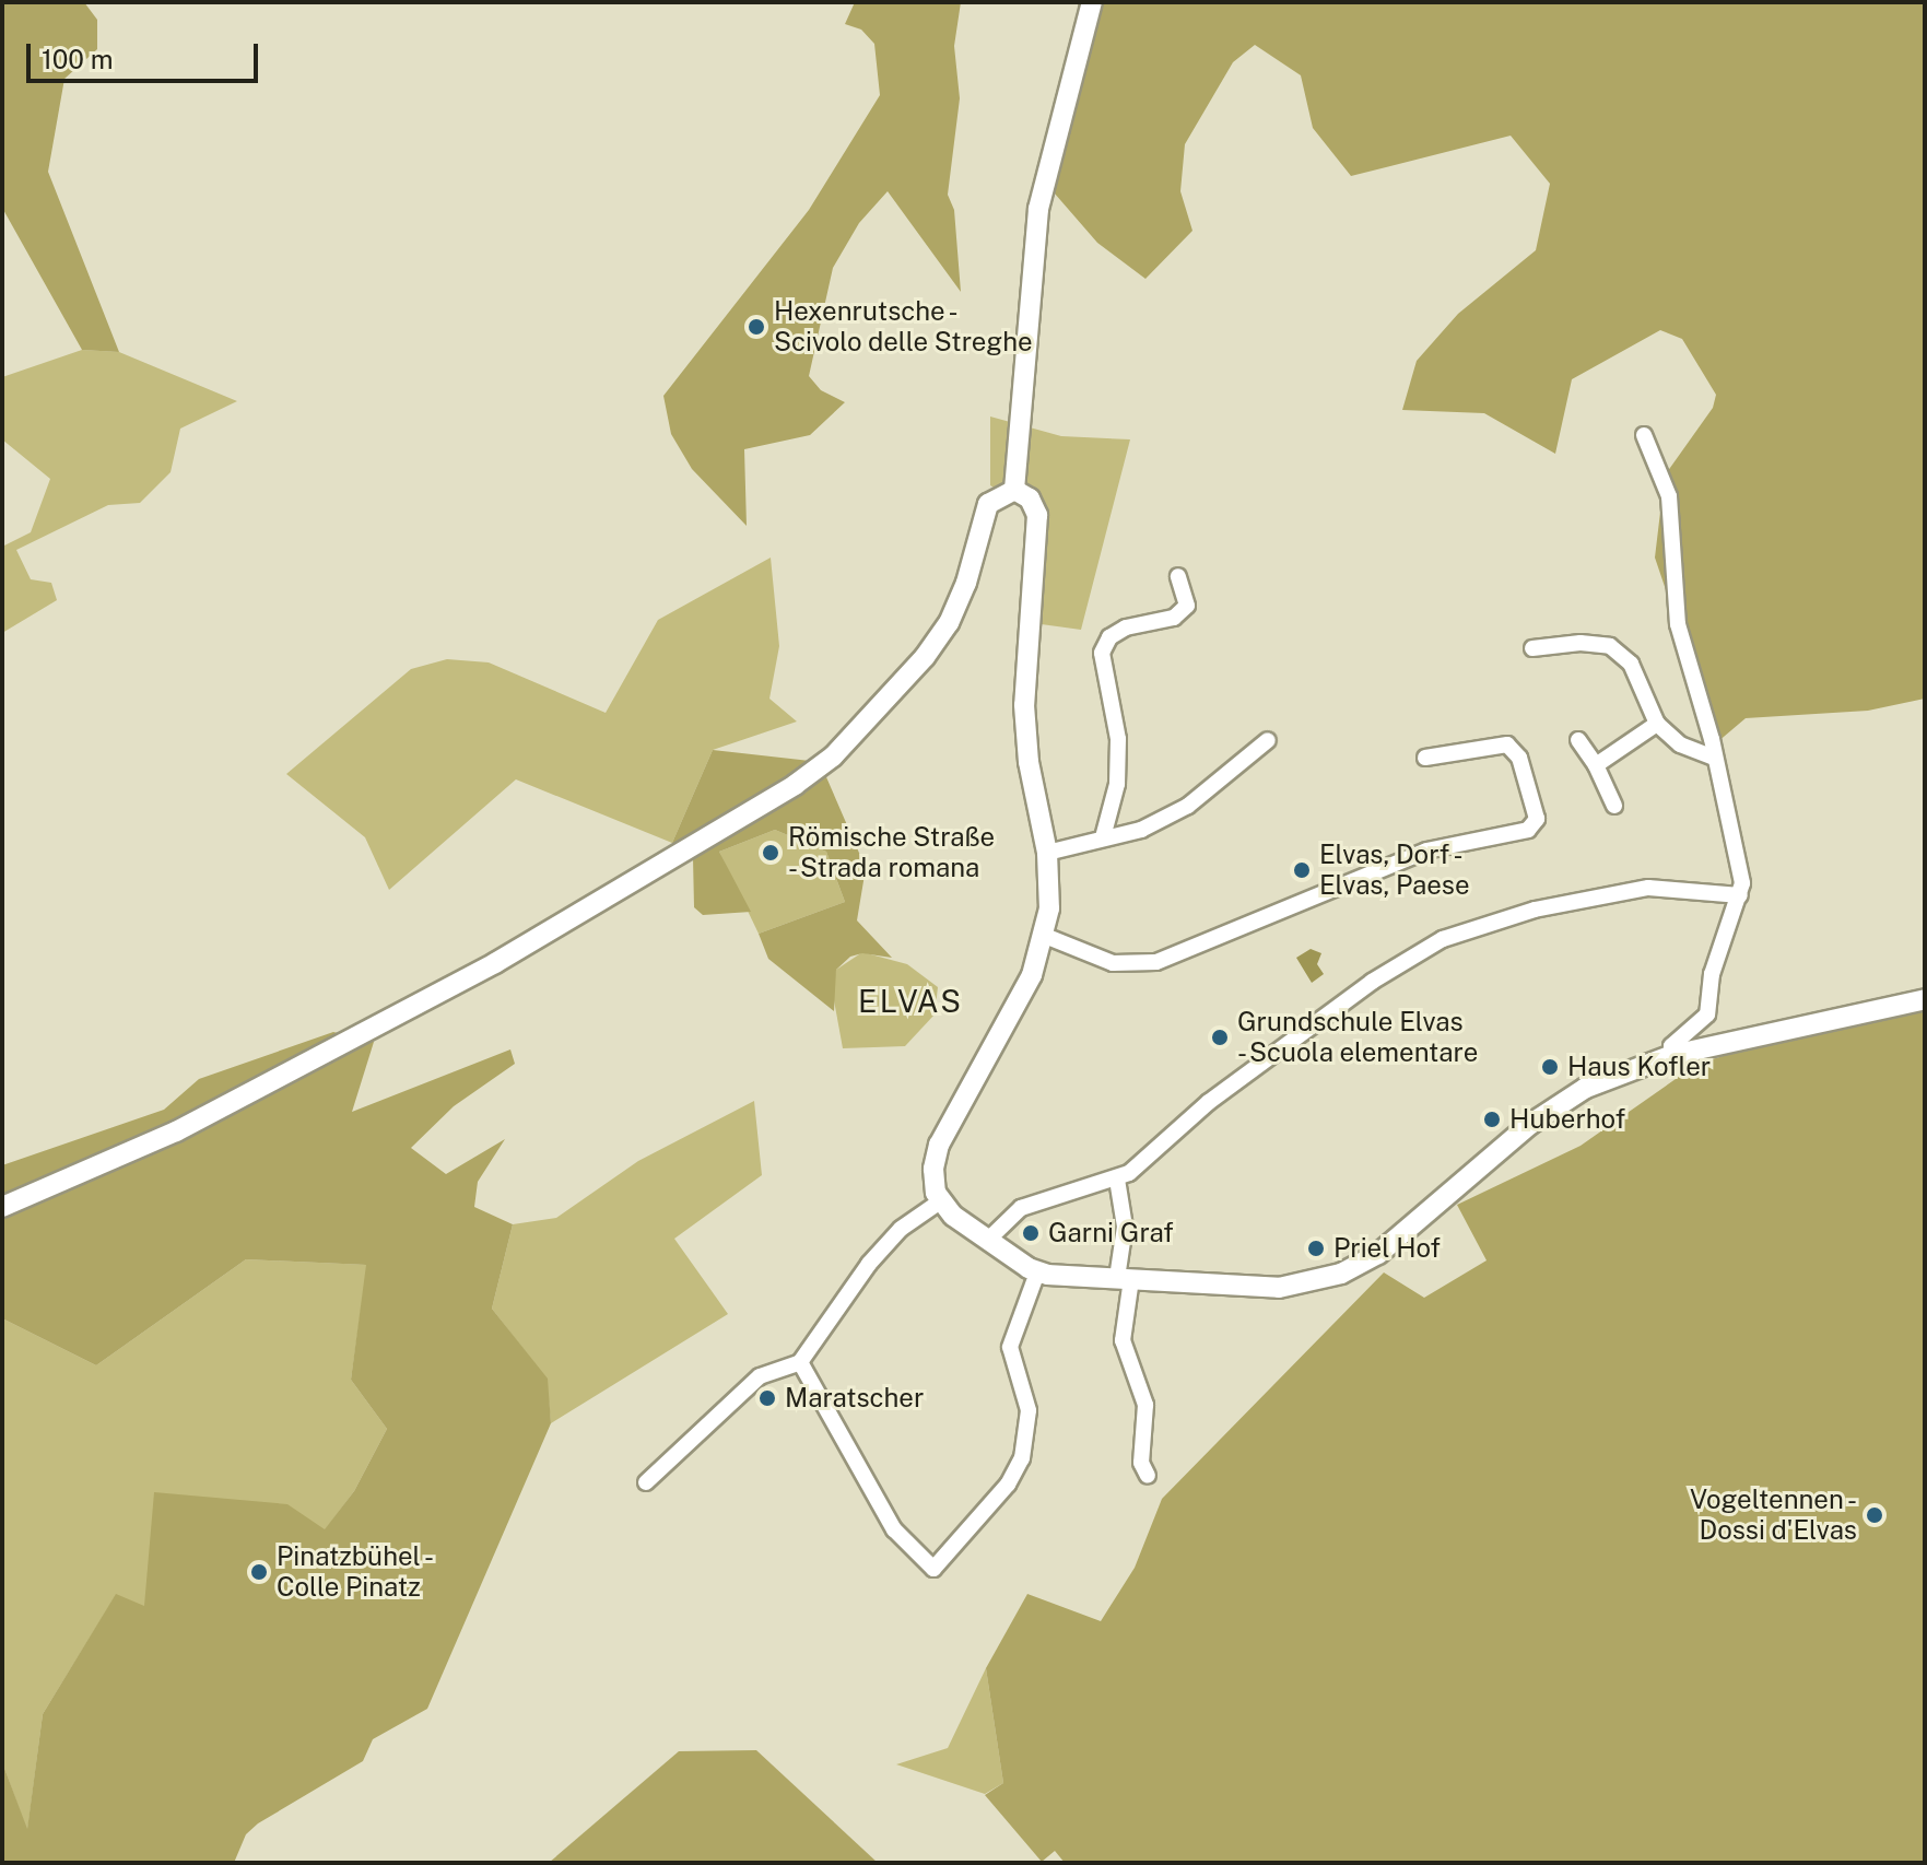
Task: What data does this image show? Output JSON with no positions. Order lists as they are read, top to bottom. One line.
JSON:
{"districts":["ELVAS"],"places":["Hexenrutsche - Scivolo delle Streghe","Römische Straße - Strada romana","Elvas, Dorf - Elvas, Paese","Grundschule Elvas - Scuola elementare","Haus Kofler","Huberhof","Garni Graf","Priel Hof","Maratscher","Vogeltennen - Dossi d'Elvas","Pinatzbühel - Colle Pinatz"],"scale_bar":"100 m"}
